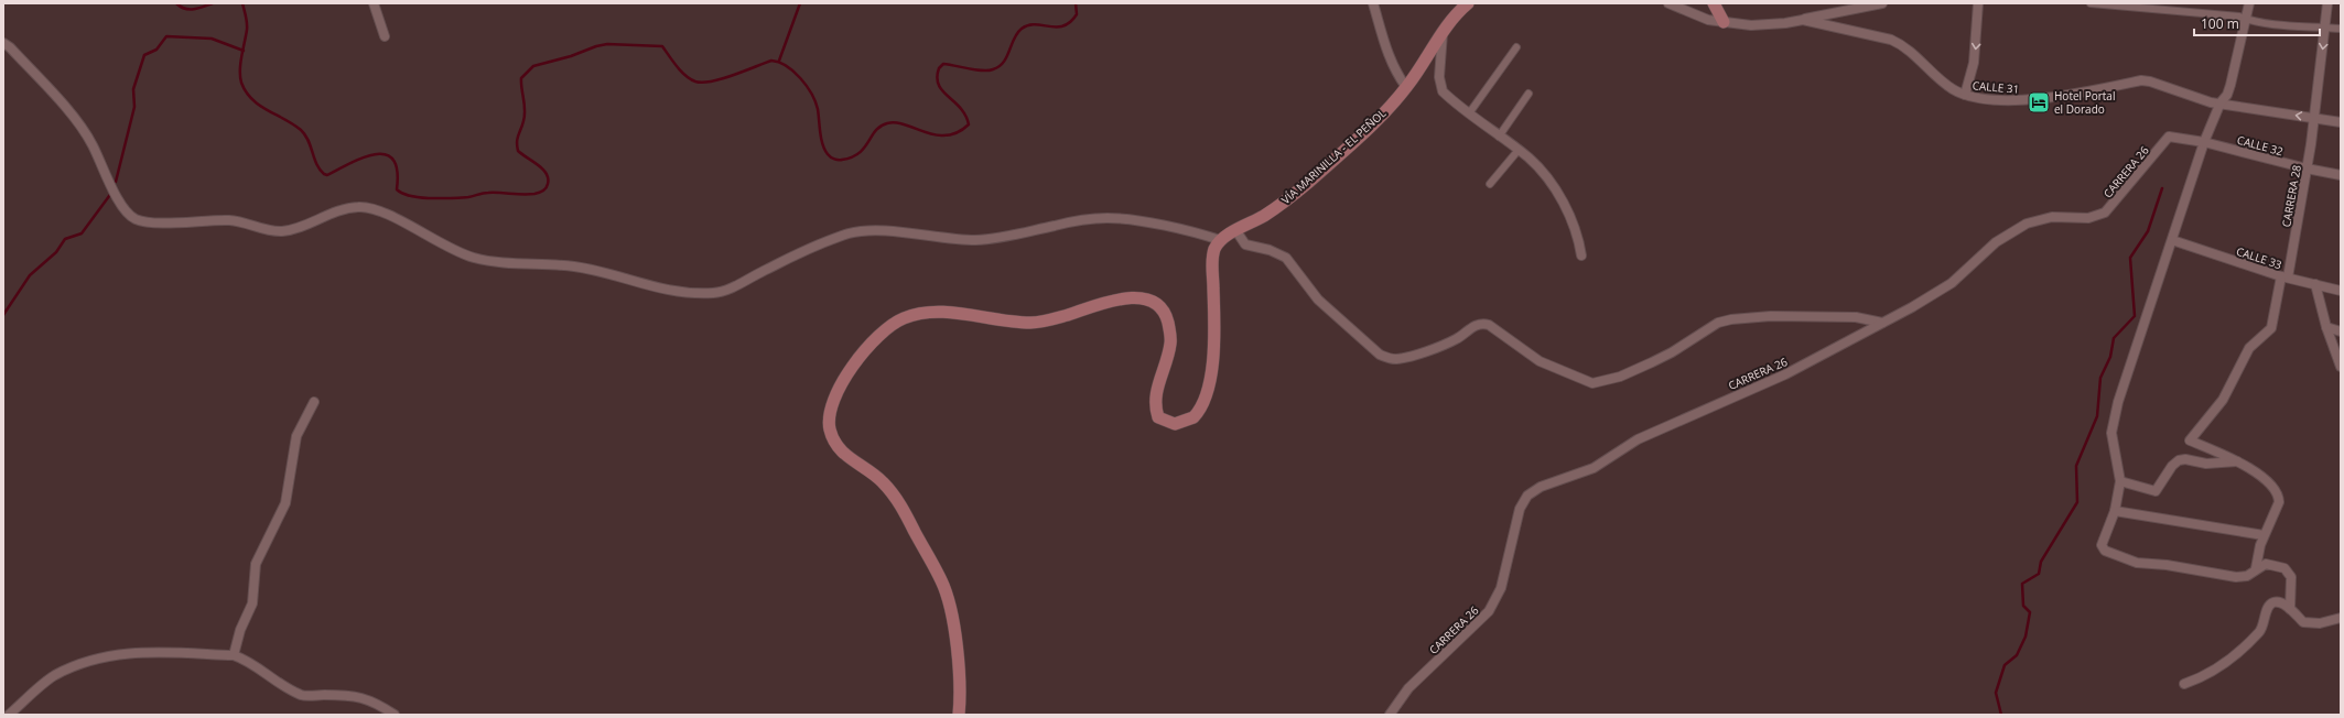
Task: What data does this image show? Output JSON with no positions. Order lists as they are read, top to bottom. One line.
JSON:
{"streets":{"main road":["VÍA MARINILLA - EL PEÑOL"],"street":["CALLE 31","CALLE 32","CARRERA 26","CARRERA 28","CALLE 33"]},"crossings":[["CALLE 31","CARRERA 28"],["CALLE 32","CARRERA 26"],["CALLE 32","CARRERA 28"],["CARRERA 28","CALLE 33"]],"places":{"hotel":["Hotel Portal el Dorado"]},"scale_bar":"100 m"}
